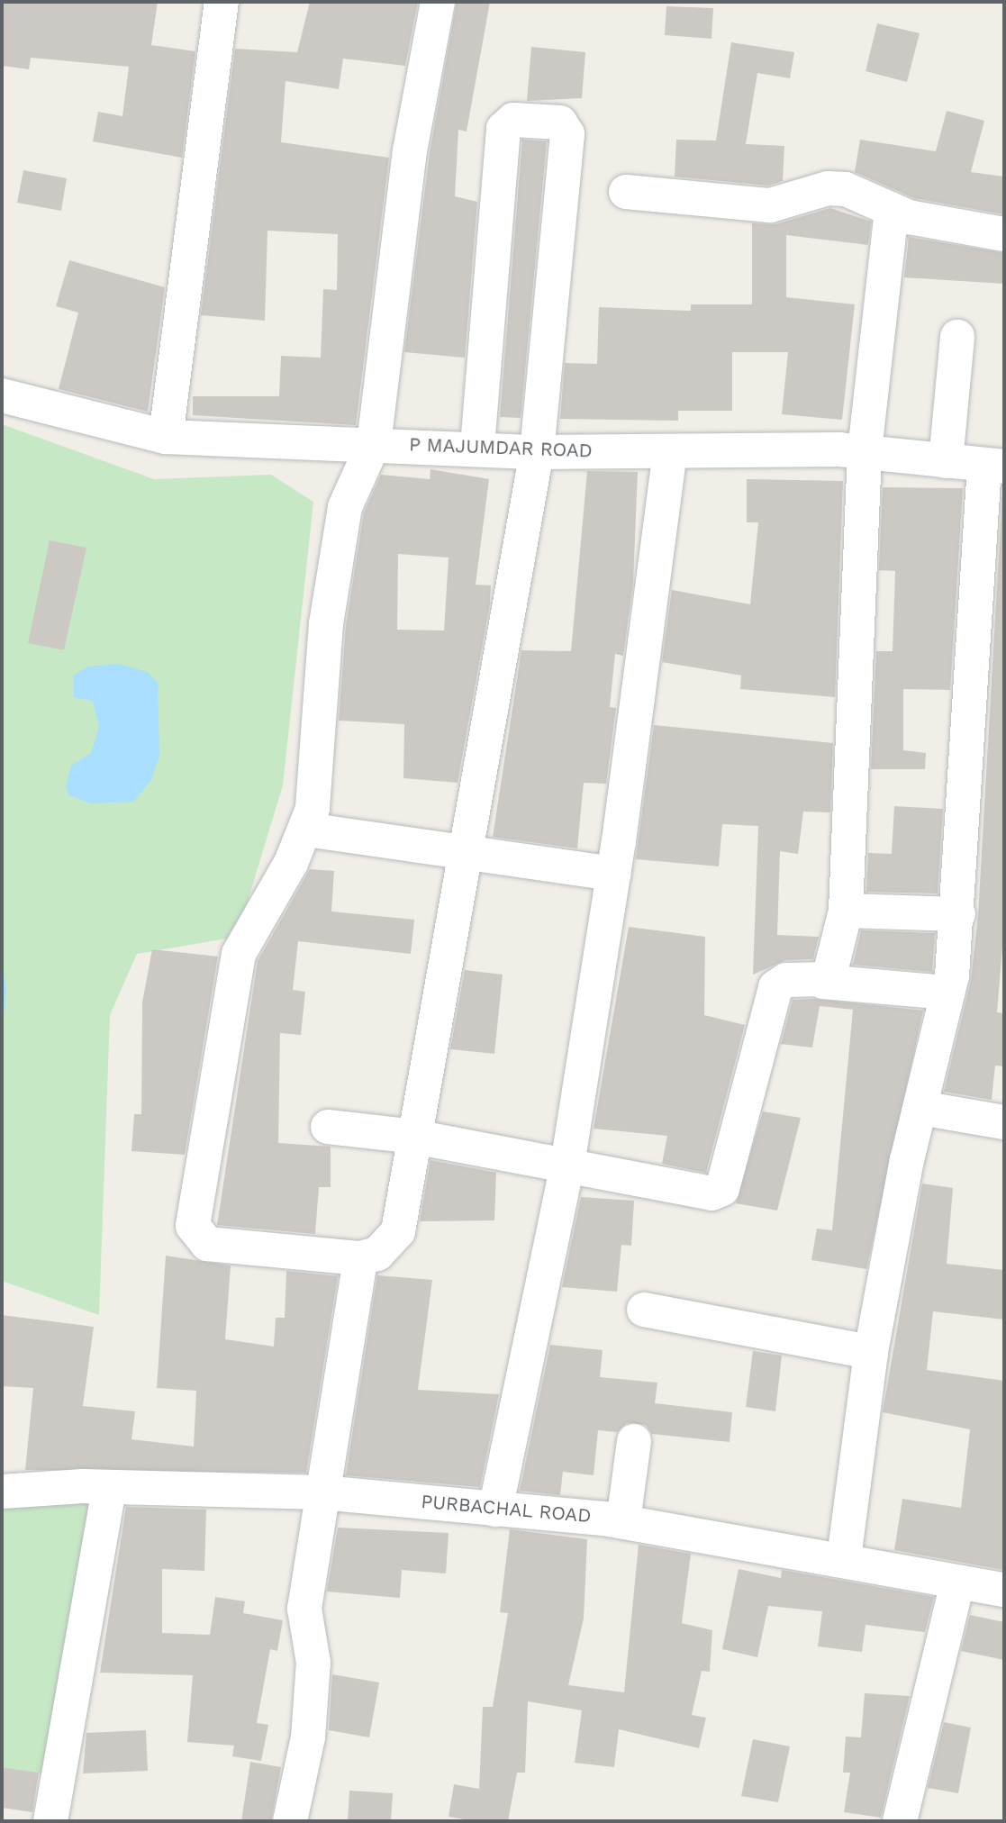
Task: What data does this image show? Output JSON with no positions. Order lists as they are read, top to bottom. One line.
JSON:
{"streets":{"street":["P MAJUMDAR ROAD","PURBACHAL ROAD"]}}
